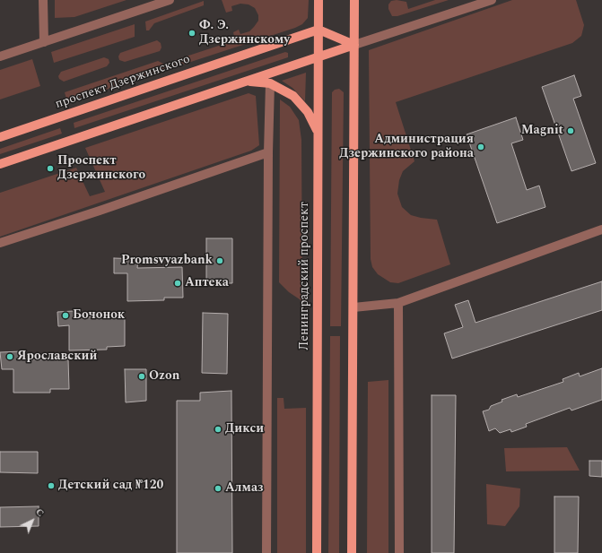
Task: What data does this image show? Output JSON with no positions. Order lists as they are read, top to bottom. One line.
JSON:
{"streets":{"main road":["проспект Дзержинского","Ленинградский проспект"]},"crossings":[["проспект Дзержинского","Ленинградский проспект"]],"places":["Ф. Э. Дзержинскому","Magnit","Администрация Дзержинского района","Проспект Дзержинского","Promsvyazbank","Аптека","Бочонок","Ярославский","Ozon","Дикси","Детский сад №120","Алмаз"],"north":"top right"}
